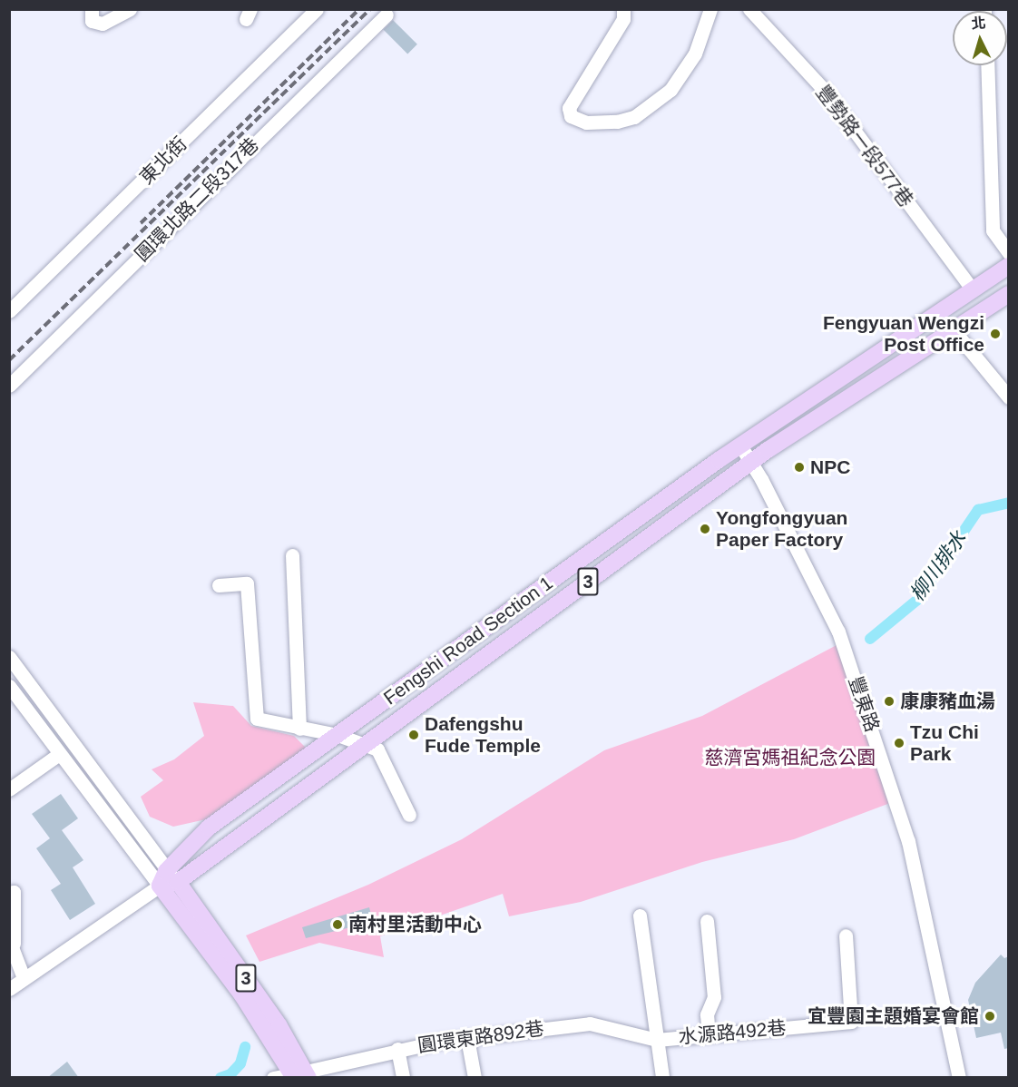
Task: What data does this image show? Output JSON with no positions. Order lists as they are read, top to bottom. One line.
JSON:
{"streets":{"main road":["3","Fengshi Road Section 1"],"street":["豐勢路一段577巷","東北街","圓環北路二段317巷","豐東路","水源路492巷","圓環東路892巷"]},"crossings":[["豐勢路一段577巷","Fengshi Road Section 1"],["3","Fengshi Road Section 1"],["3","圓環東路892巷"],["Fengshi Road Section 1","豐東路"],["水源路492巷","圓環東路892巷"]],"water":["柳川排水"],"parks":["慈濟宮媽祖紀念公園"],"places":["Fengyuan Wengzi Post Office","NPC","Yongfongyuan Paper Factory","康康豬血湯","Dafengshu Fude Temple","Tzu Chi Park","南村里活動中心","宜豐園主題婚宴會館"],"north":"top"}
